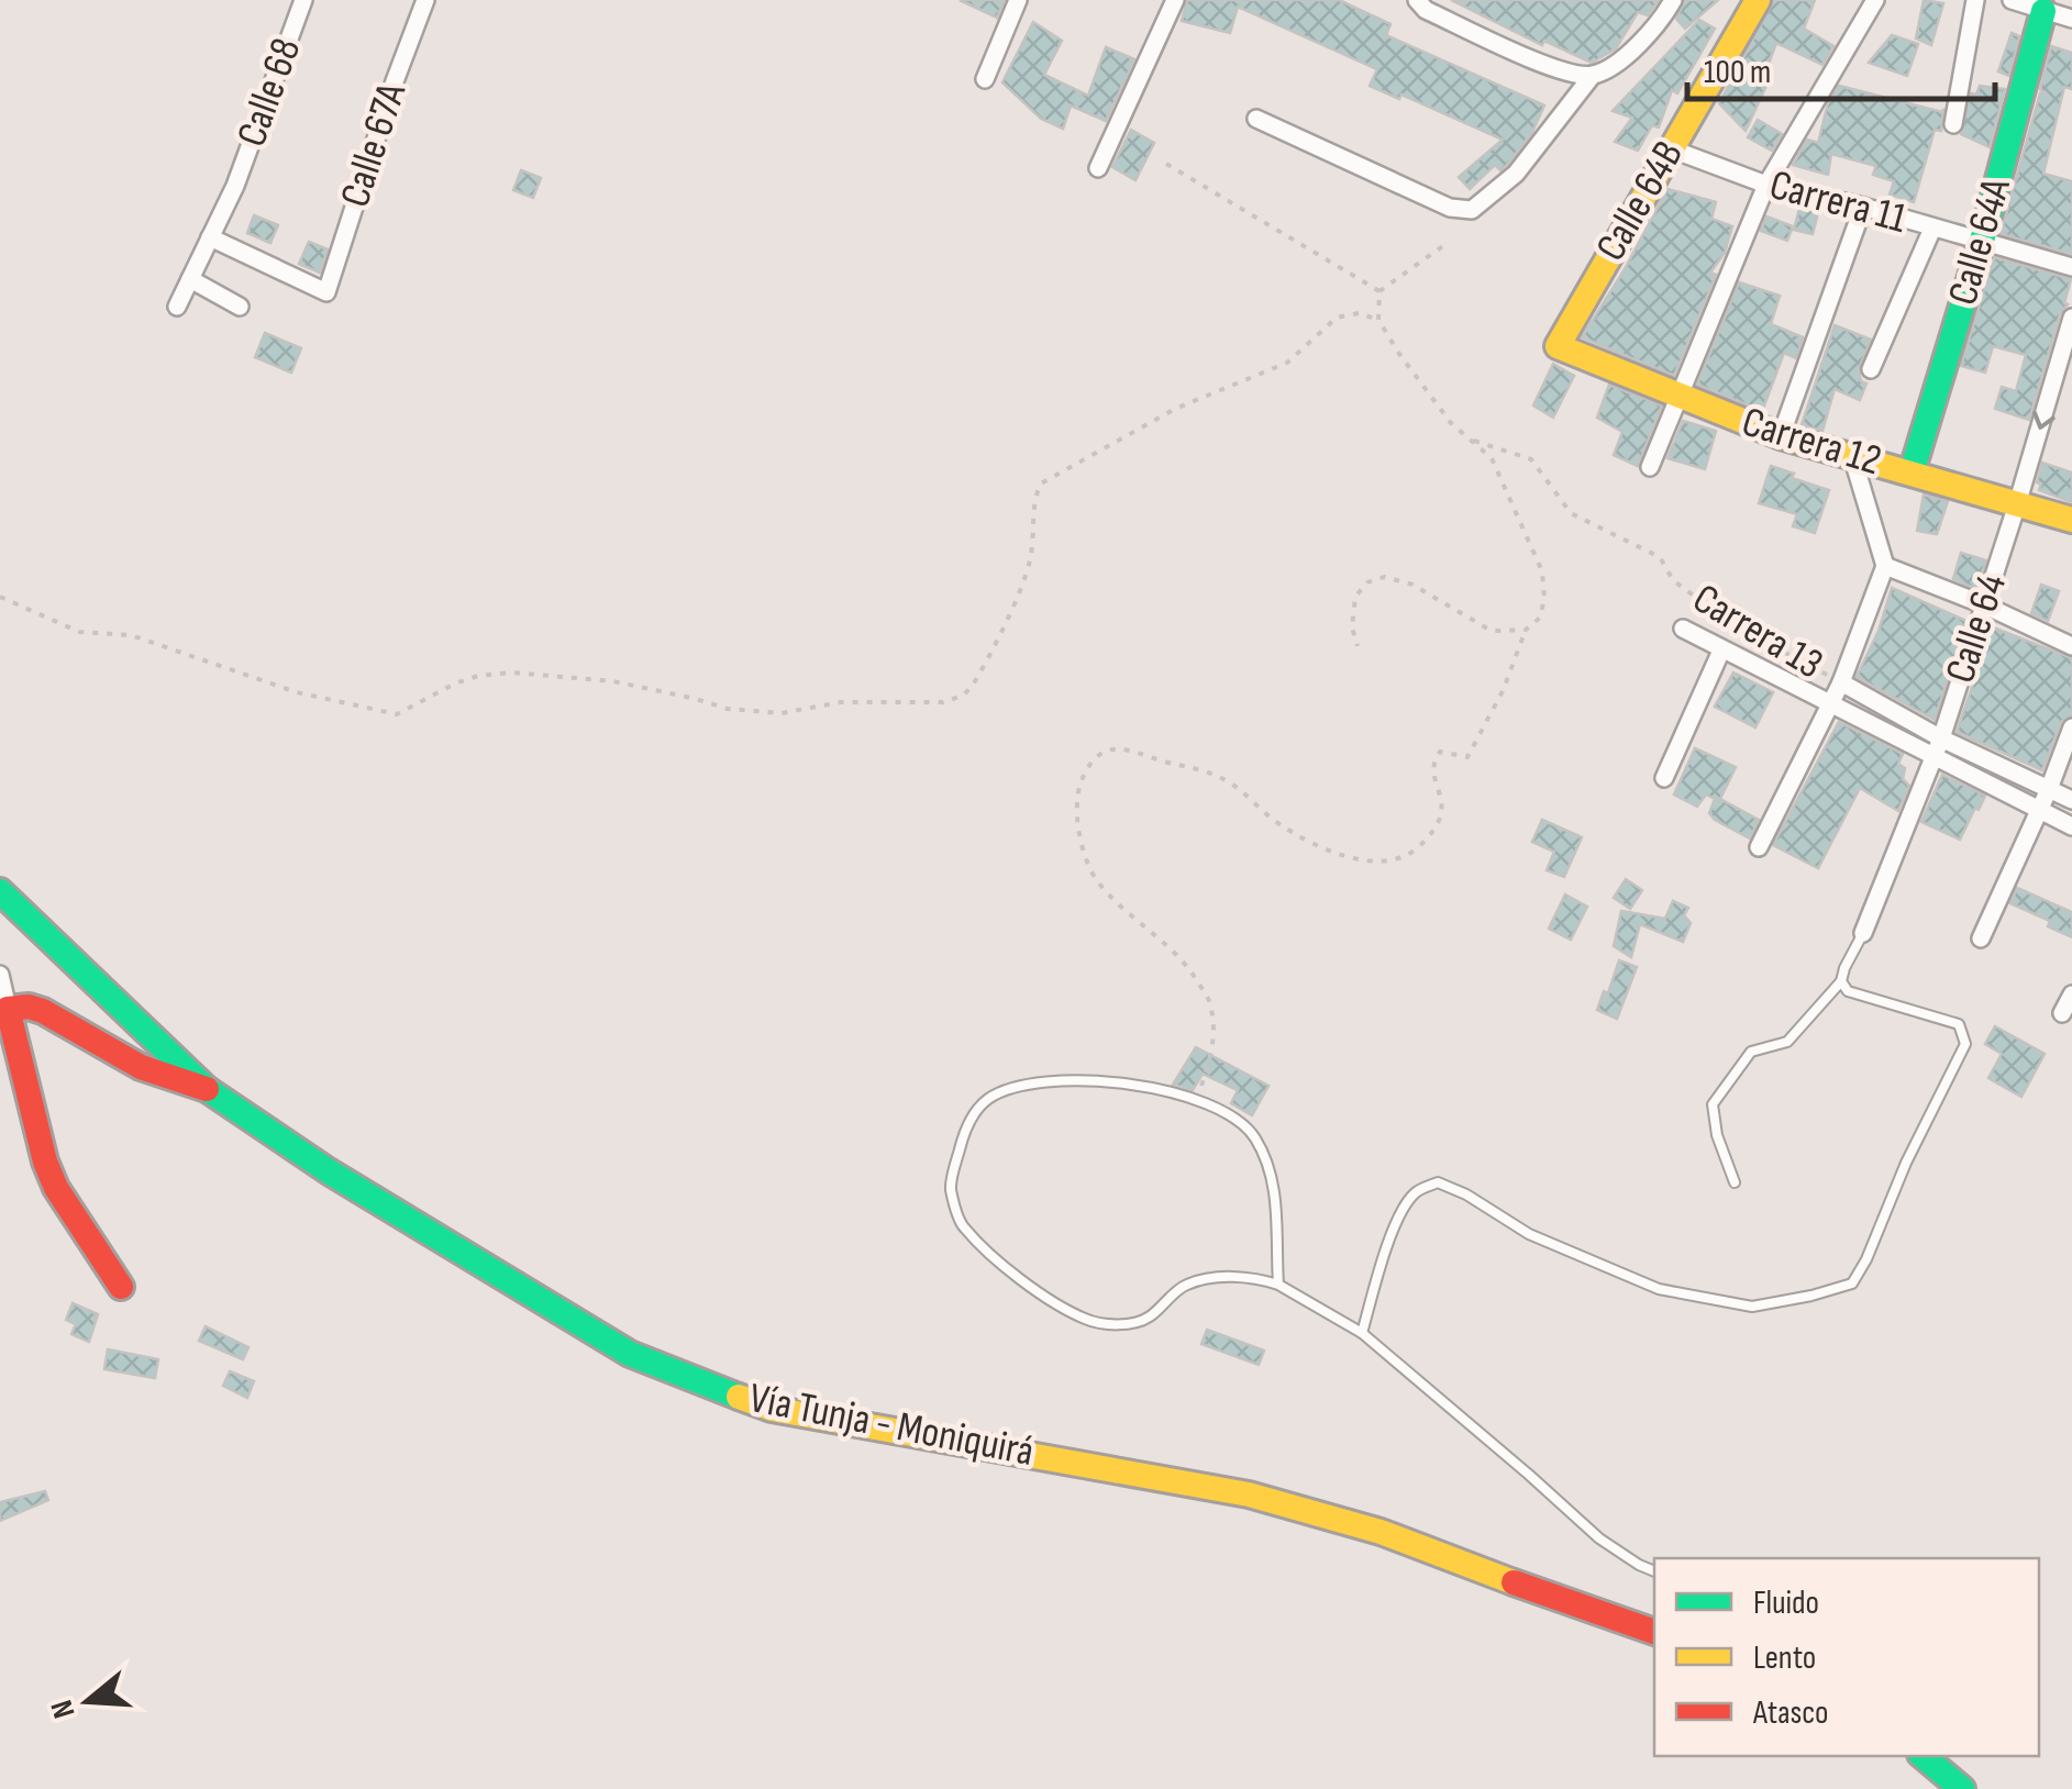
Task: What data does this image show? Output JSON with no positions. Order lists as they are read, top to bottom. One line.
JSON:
{"streets":{"street":["Calle 68","Calle 67A","Calle 64B","Carrera 11","Calle 64A","Carrera 12","Calle 64","Carrera 13","Vía Tunja - Moniquirá"]},"crossings":[["Calle 68","Calle 67A"],["Calle 64B","Carrera 11"],["Calle 64B","Carrera 12"],["Carrera 11","Calle 64A"],["Calle 64A","Carrera 12"],["Carrera 12","Calle 64"],["Calle 64","Carrera 13"]],"legend":["Fluido","Lento","Atasco"],"scale_bar":"100 m","north":"left"}
